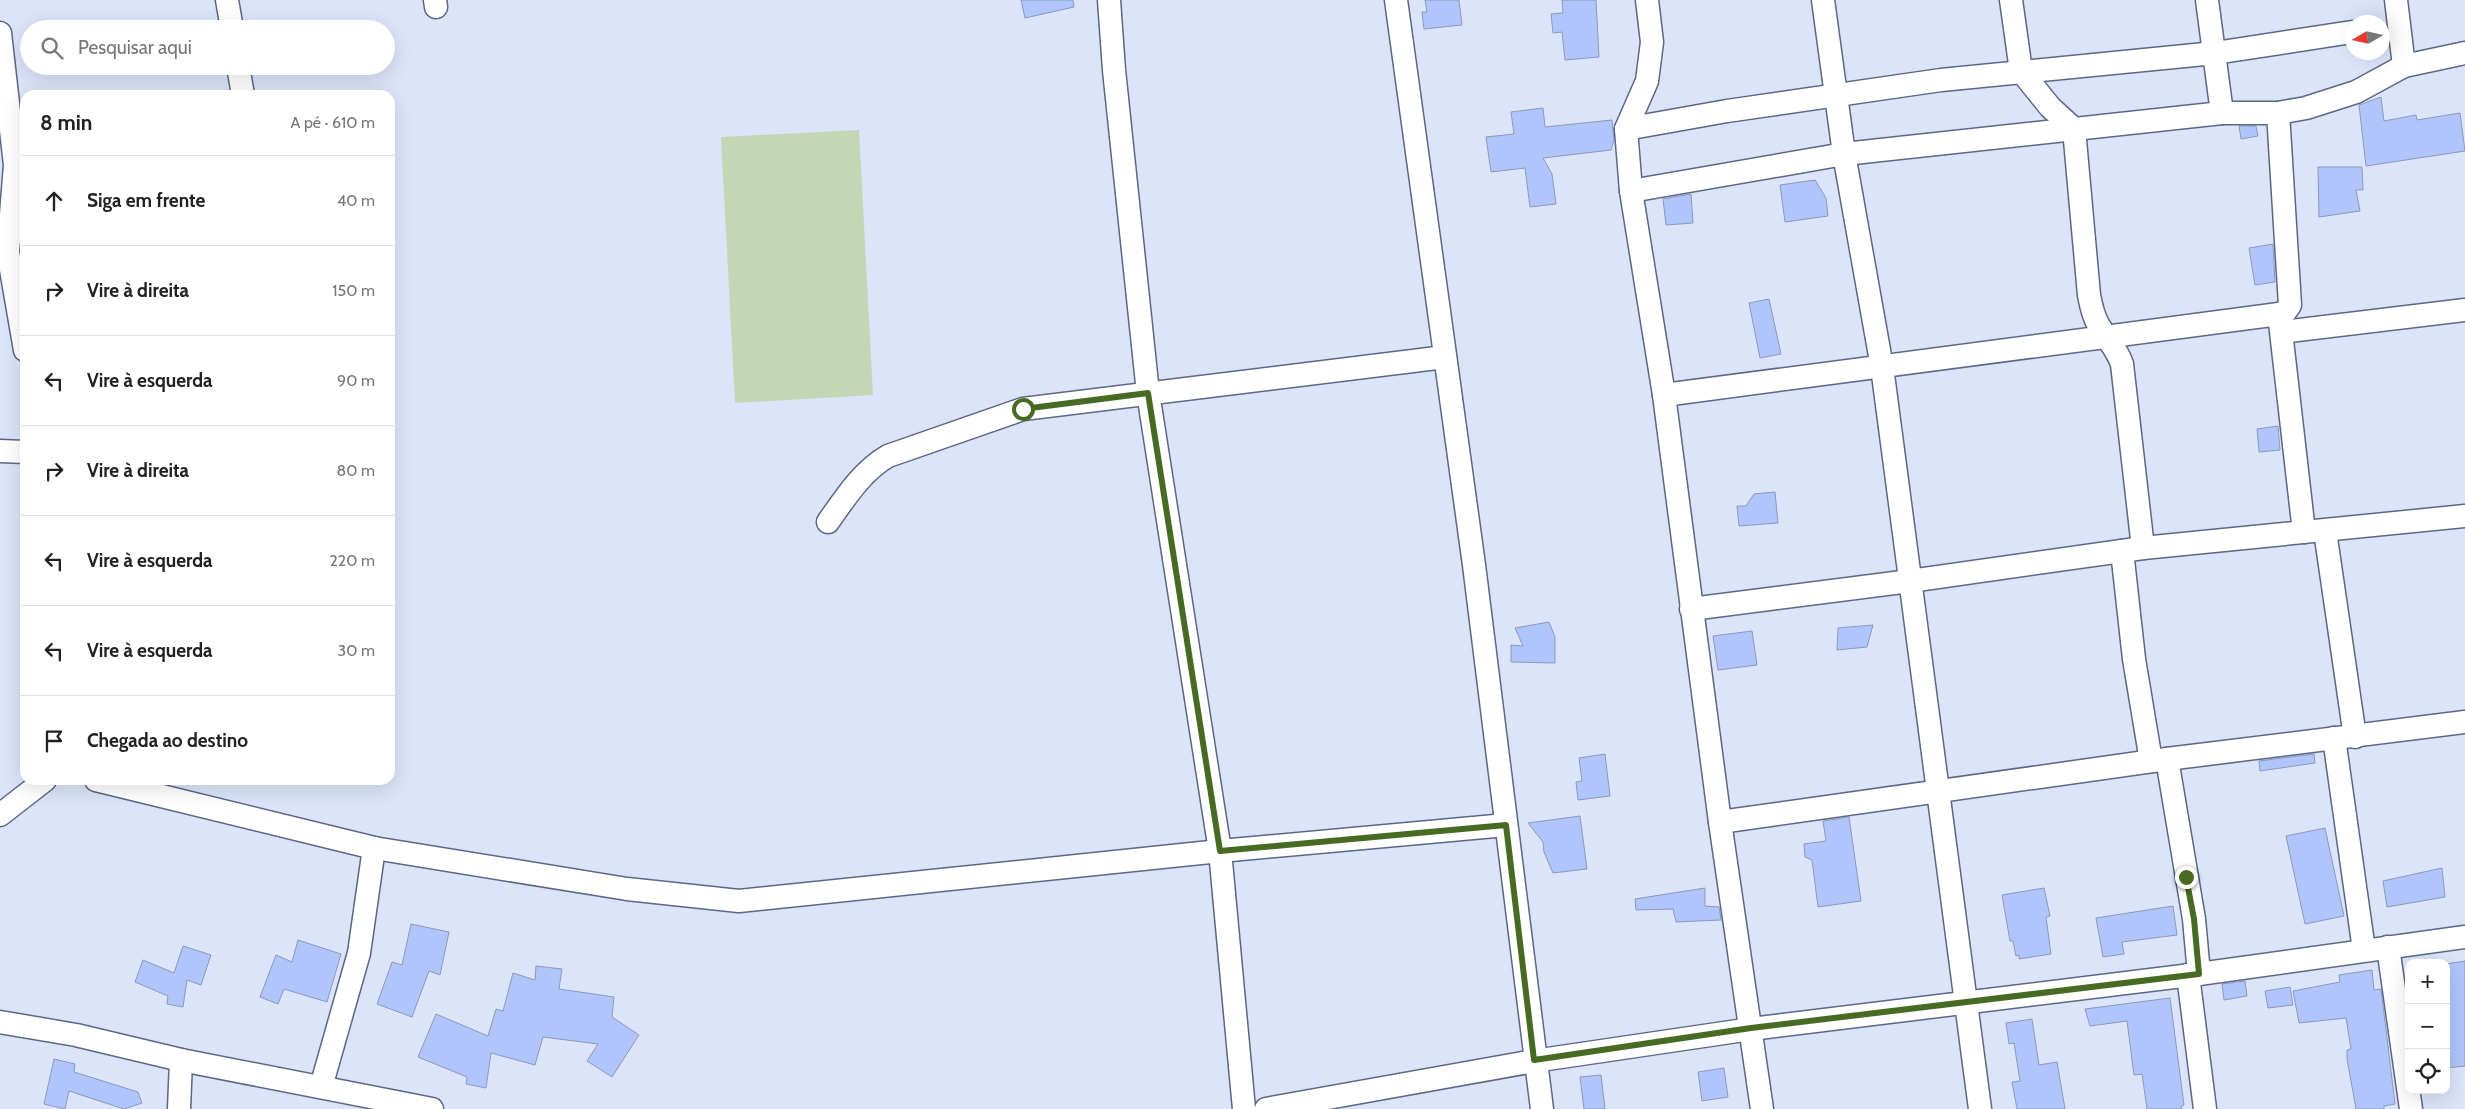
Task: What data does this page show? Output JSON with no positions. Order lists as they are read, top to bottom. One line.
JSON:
{"north":"left","page":{"search":"Pesquisar aqui","heading":["8 min","A pé · 610 m"],"list":[["Siga em frente","40 m"],["Vire à direita","150 m"],["Vire à esquerda","90 m"],["Vire à direita","80 m"],["Vire à esquerda","220 m"],["Vire à esquerda","30 m"],"Chegada ao destino"],"map_buttons":["+","−"]}}
